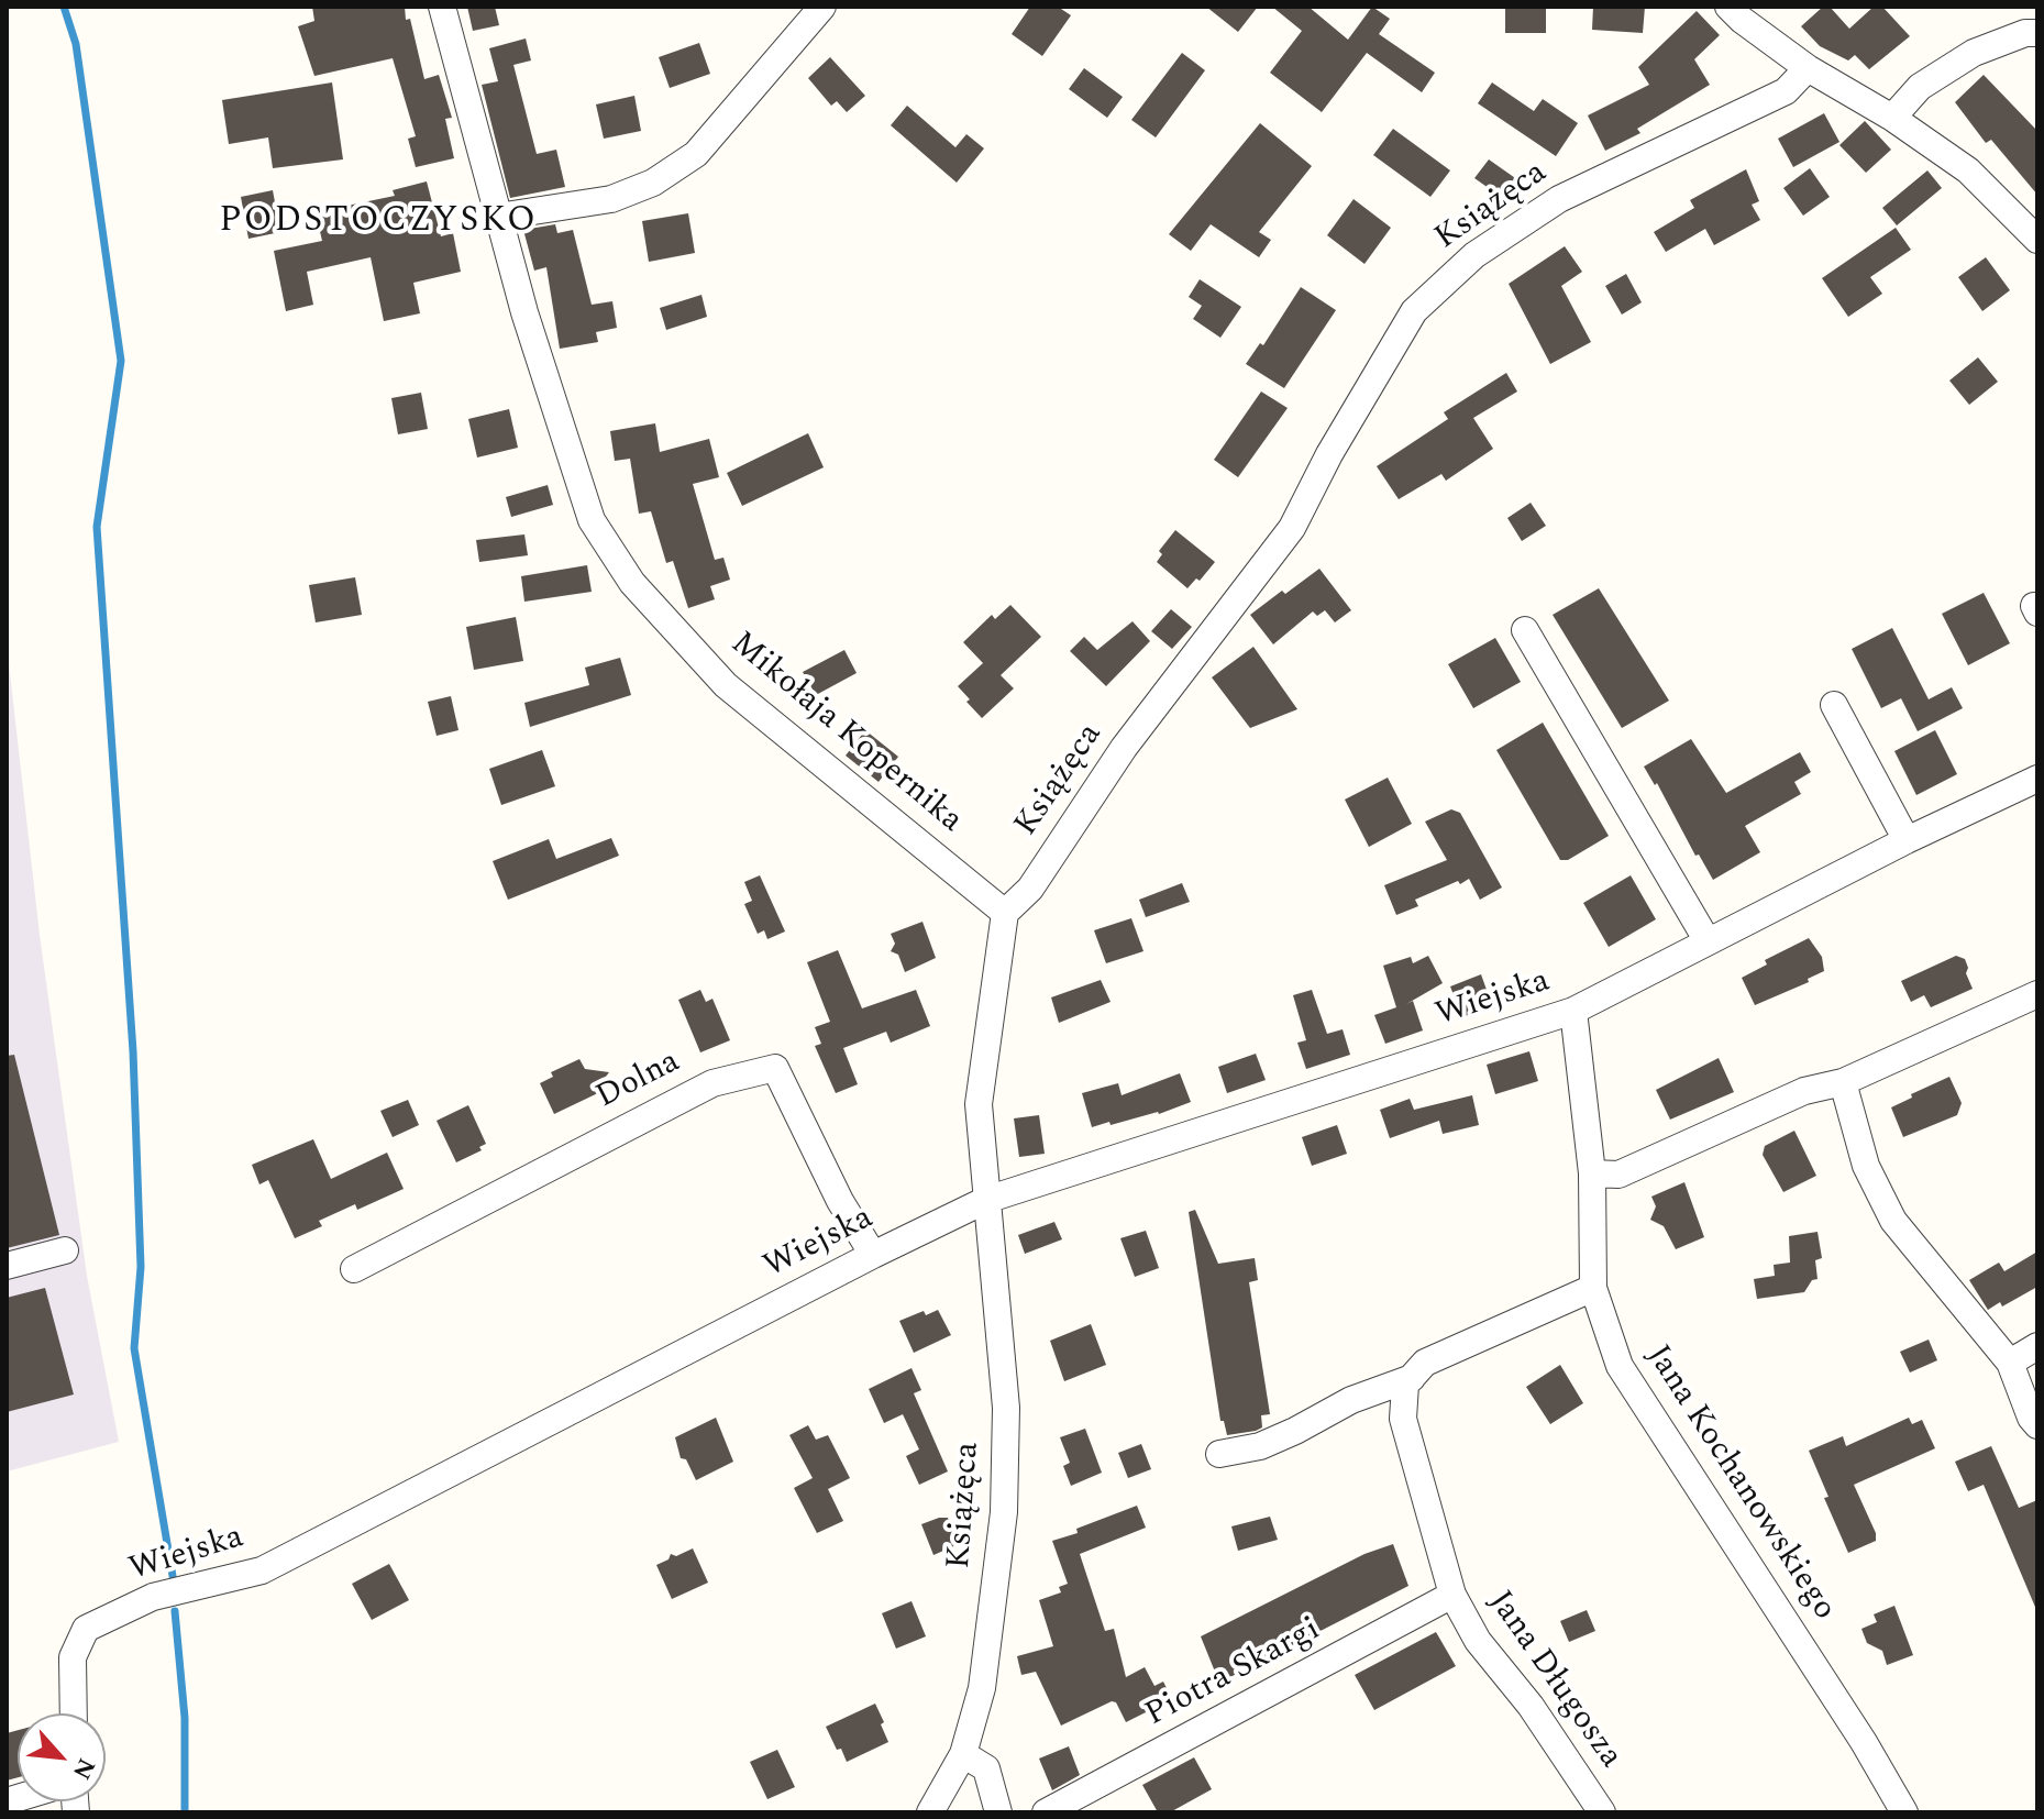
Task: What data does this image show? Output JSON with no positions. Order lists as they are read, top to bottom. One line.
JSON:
{"streets":{"street":["Książęca","Mikołaja Kopernika","Wiejska","Dolna","Jana Kochanowskiego","Piotra Skargi","Jana Długosza"]},"crossings":[["Książęca","Mikołaja Kopernika"],["Książęca","Wiejska"],["Wiejska","Dolna"],["Wiejska","Jana Kochanowskiego"],["Piotra Skargi","Jana Długosza"]],"districts":["PODSTOCZYSKO"],"north":"bottom right"}
